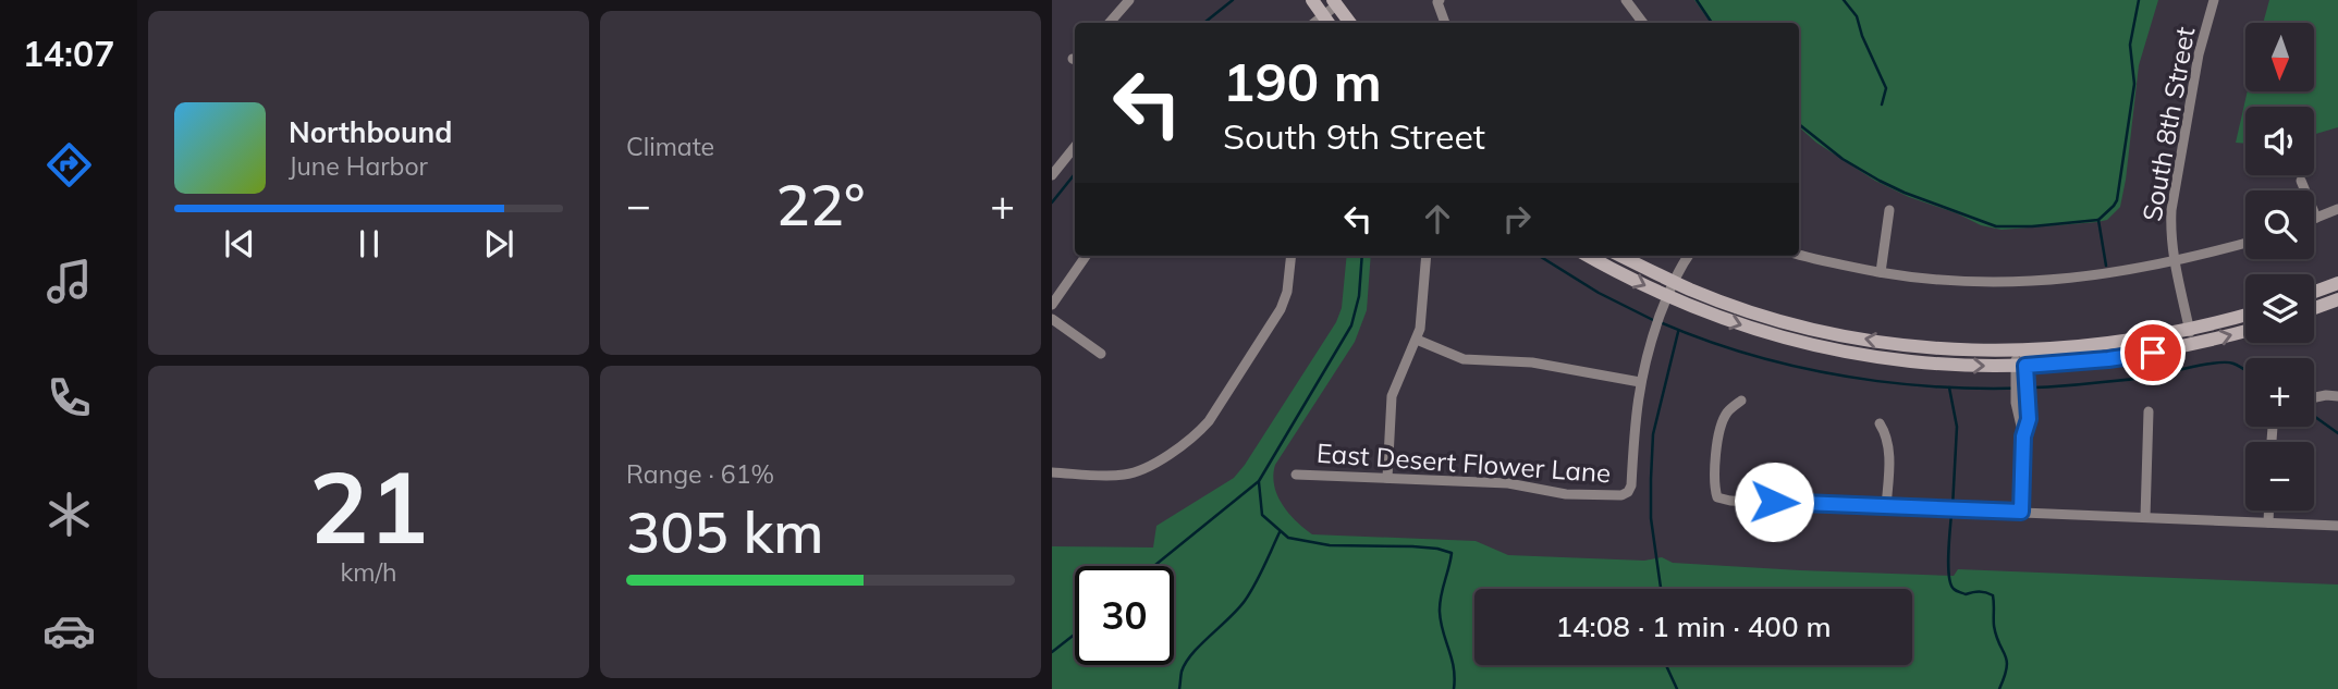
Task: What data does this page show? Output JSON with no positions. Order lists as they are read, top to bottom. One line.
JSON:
{"streets":{"street":["South 8th Street","East Desert Flower Lane"]},"north":"bottom","page":{"tabs":"14:07","tile":["Climate",["21","km/h"],["Range · 61%","305 km"]],"map_buttons":["+","−"],"turn":["190 m","South 9th Street"],"song":["Northbound","June Harbor"],"heat":["−","22°","+"],"limit":"30","trip":"14:08 · 1 min · 400 m"}}
